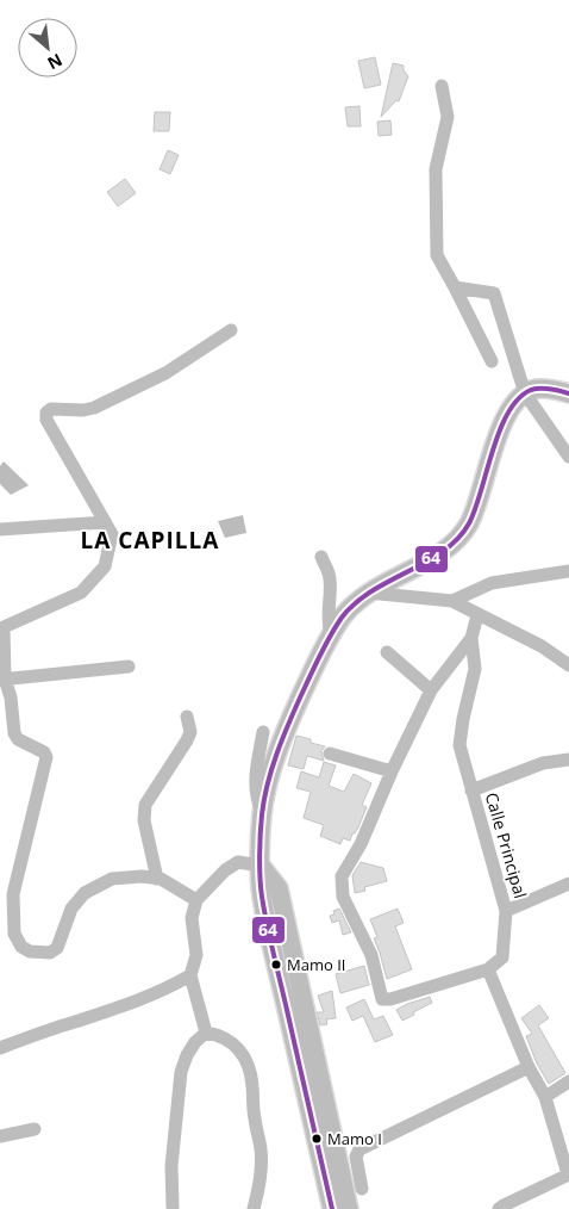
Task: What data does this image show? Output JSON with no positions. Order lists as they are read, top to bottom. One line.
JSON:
{"streets":{"street":["Calle Principal"]},"districts":["LA CAPILLA"],"places":["Mamo II","Mamo I"],"lines":["transit line 64"],"north":"bottom right"}
